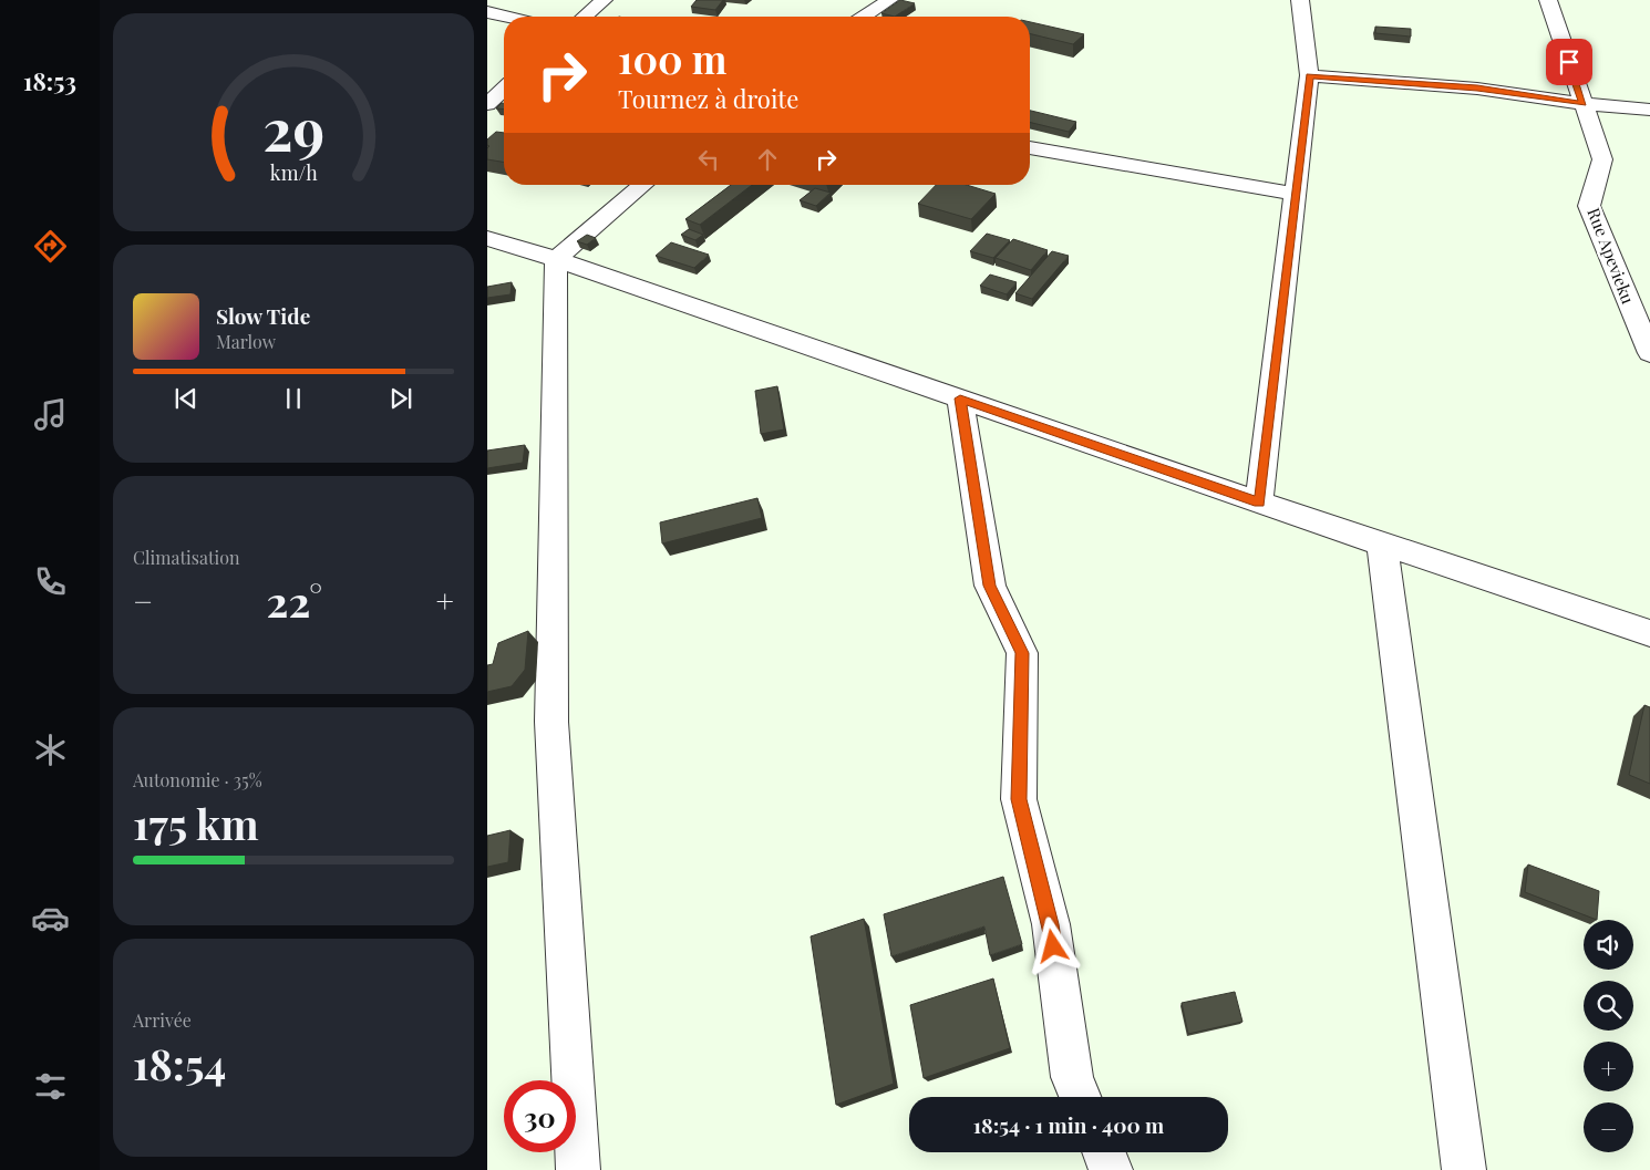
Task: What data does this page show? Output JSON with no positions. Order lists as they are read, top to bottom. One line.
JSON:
{"streets":{"street":["Rue Apevieku"]},"page":{"tabs":"18:53","turn":["100 m","Tournez à droite"],"song":["Slow Tide","Marlow"],"tile":["Climatisation",["Autonomie · 35%","175 km"],["Arrivée","18:54"]],"heat":["−","22°","+"],"map_buttons":["+","−"],"limit":"30","trip":"18:54 · 1 min · 400 m","gauge":["29","km/h"]}}
